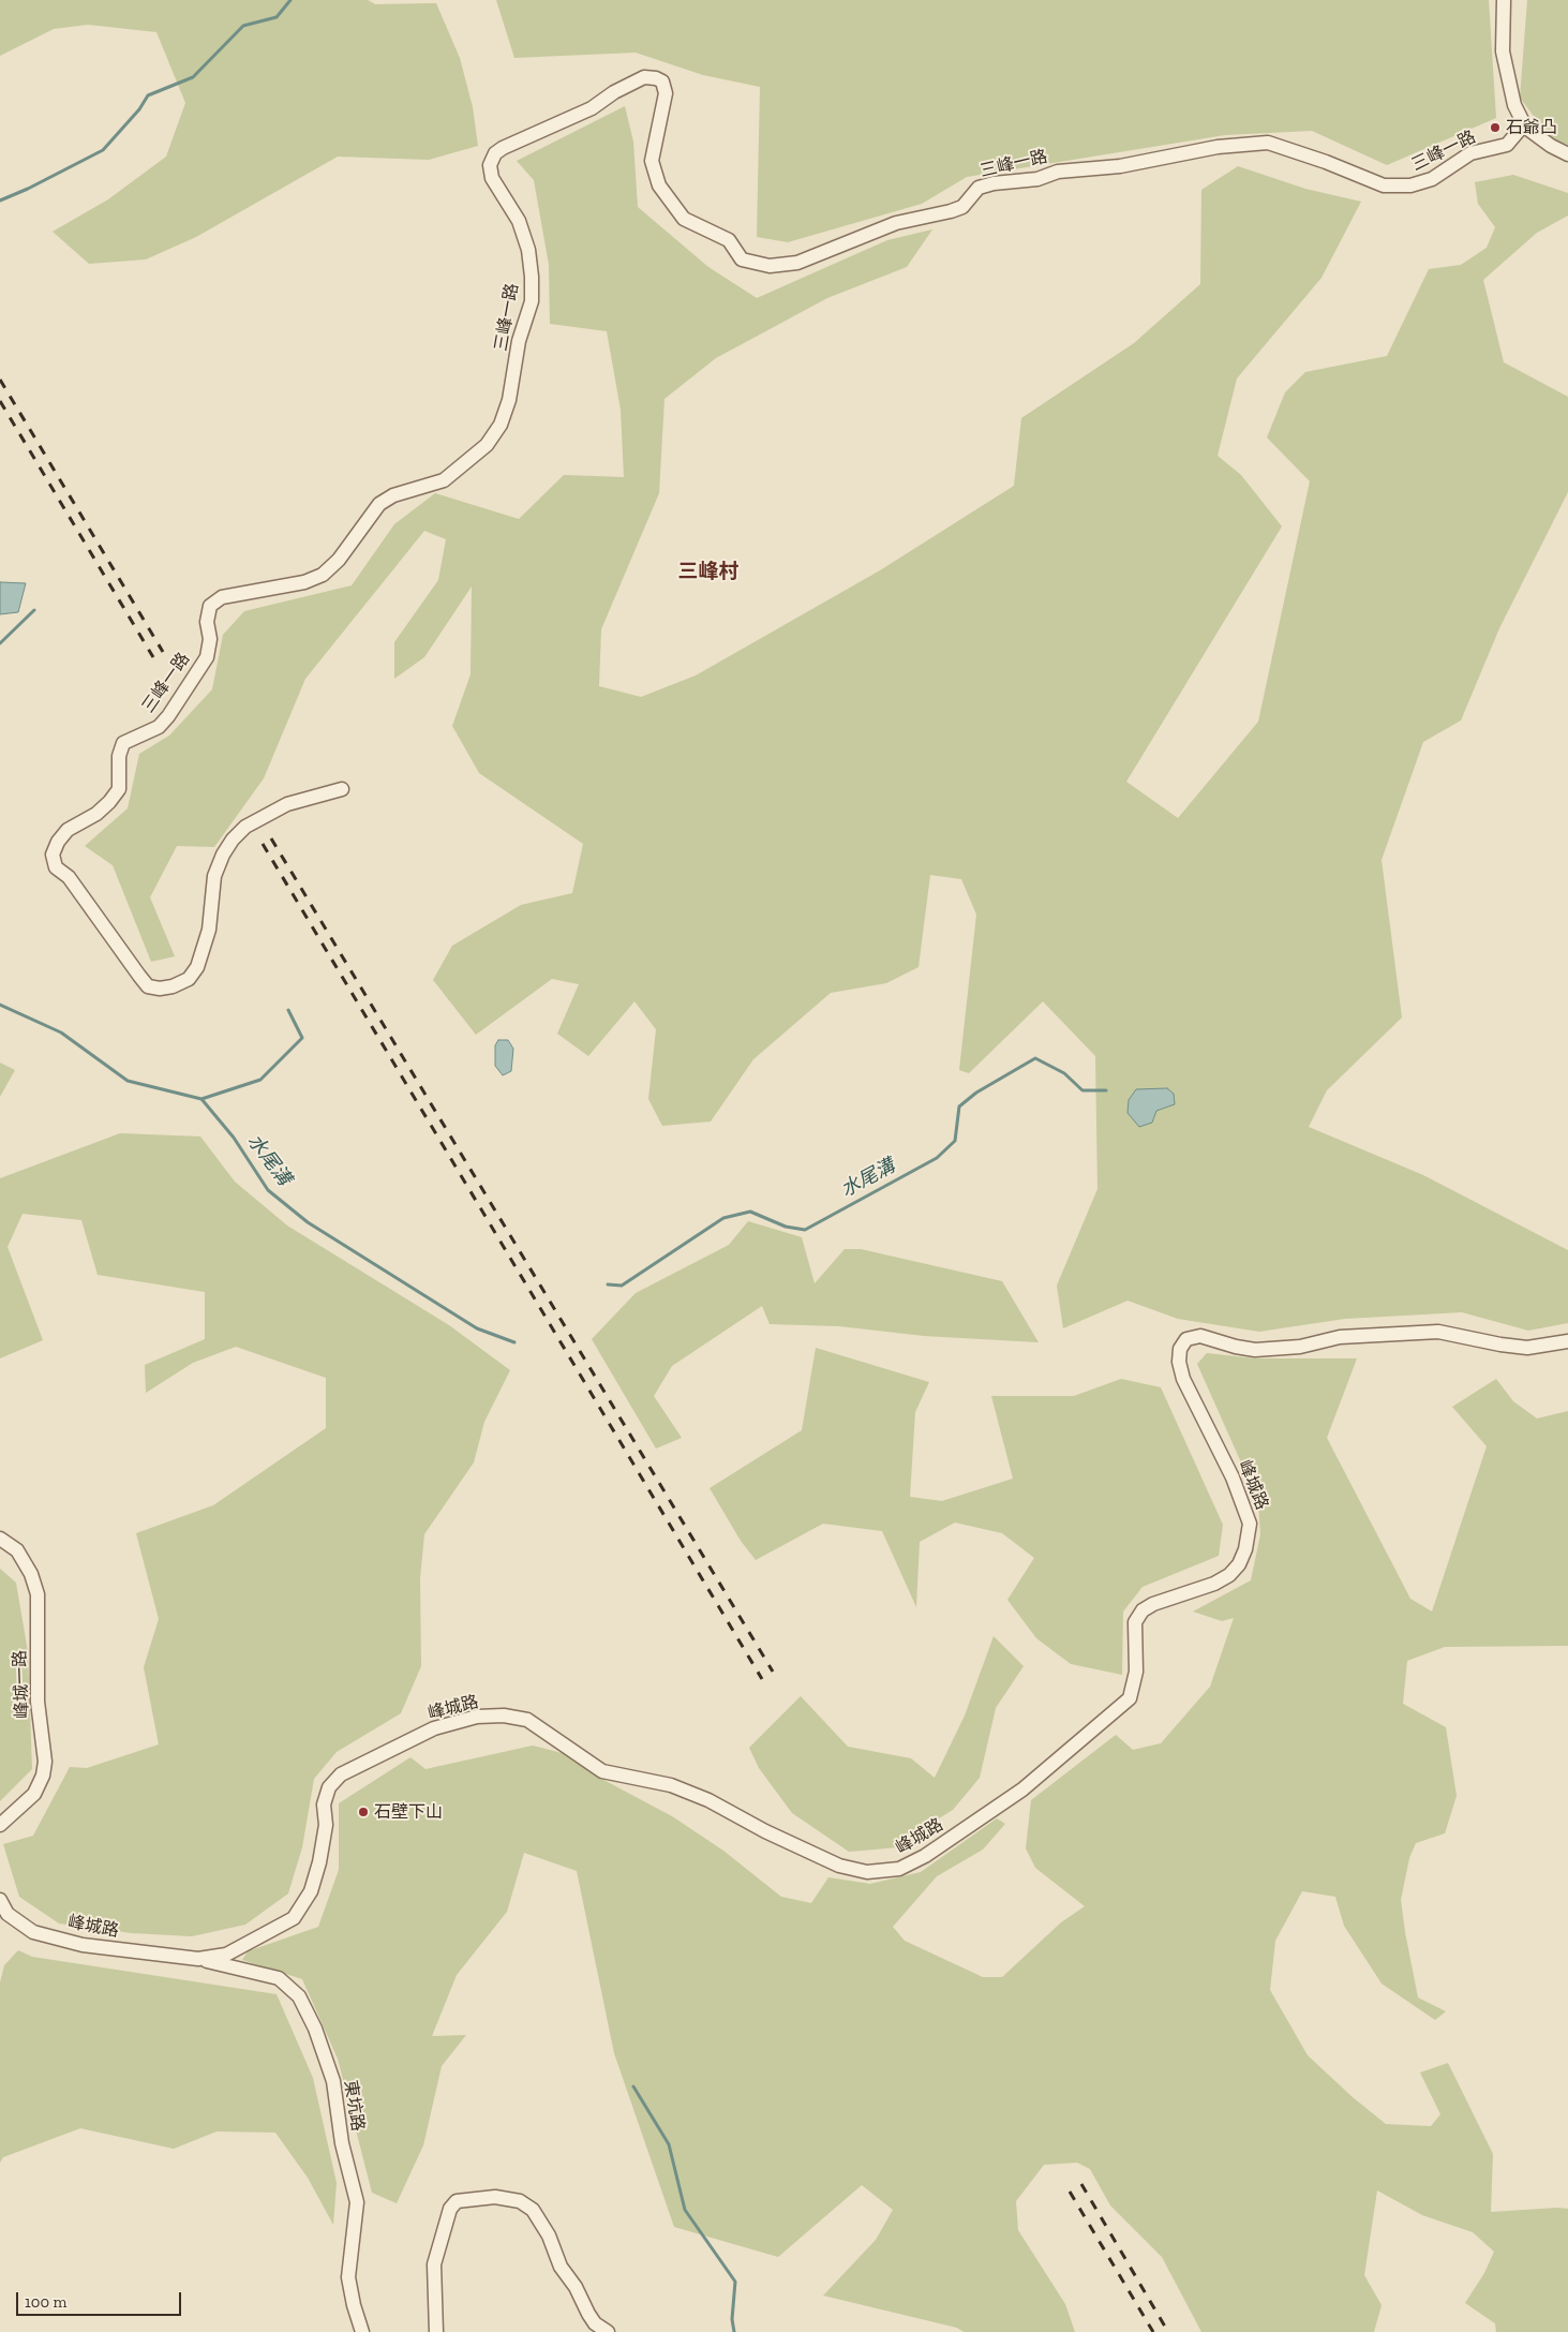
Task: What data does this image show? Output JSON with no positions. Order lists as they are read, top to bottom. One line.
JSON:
{"streets":{"street":["三峰一路","峰城路","峰城一路","東坑路"]},"crossings":[["峰城路","東坑路"]],"districts":["三峰村"],"water":["水尾溝"],"places":["石爺凸","石壁下山"],"scale_bar":"100 m"}
